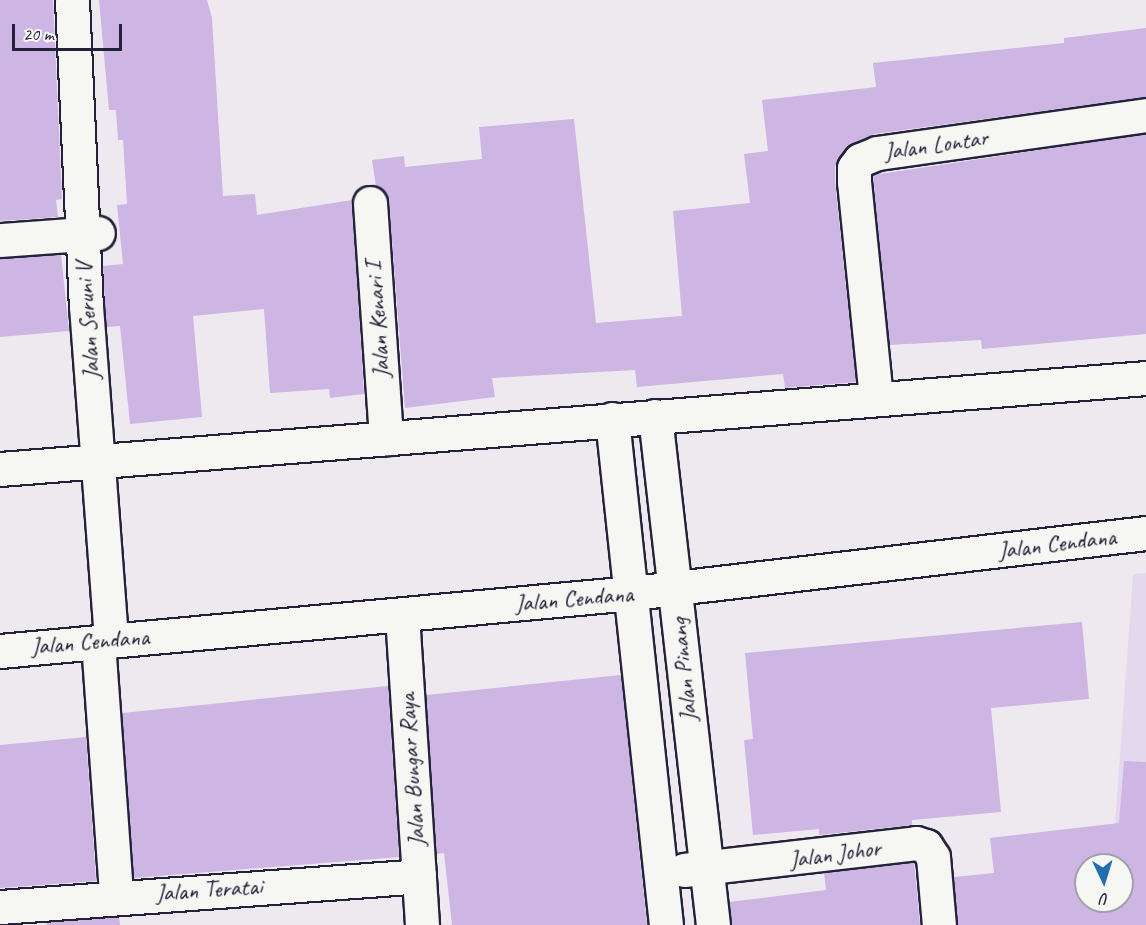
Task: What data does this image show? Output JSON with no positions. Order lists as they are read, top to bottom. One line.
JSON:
{"streets":{"street":["Jalan Lontar","Jalan Kenari I","Jalan Seruni V","Jalan Cendana","Jalan Pinang","Jalan Bungar Raya","Jalan Johor","Jalan Teratai"]},"crossings":[["Jalan Seruni V","Jalan Cendana"],["Jalan Seruni V","Jalan Teratai"],["Jalan Cendana","Jalan Pinang"],["Jalan Cendana","Jalan Bungar Raya"],["Jalan Pinang","Jalan Johor"],["Jalan Bungar Raya","Jalan Teratai"]],"scale_bar":"20 m","north":"bottom"}
